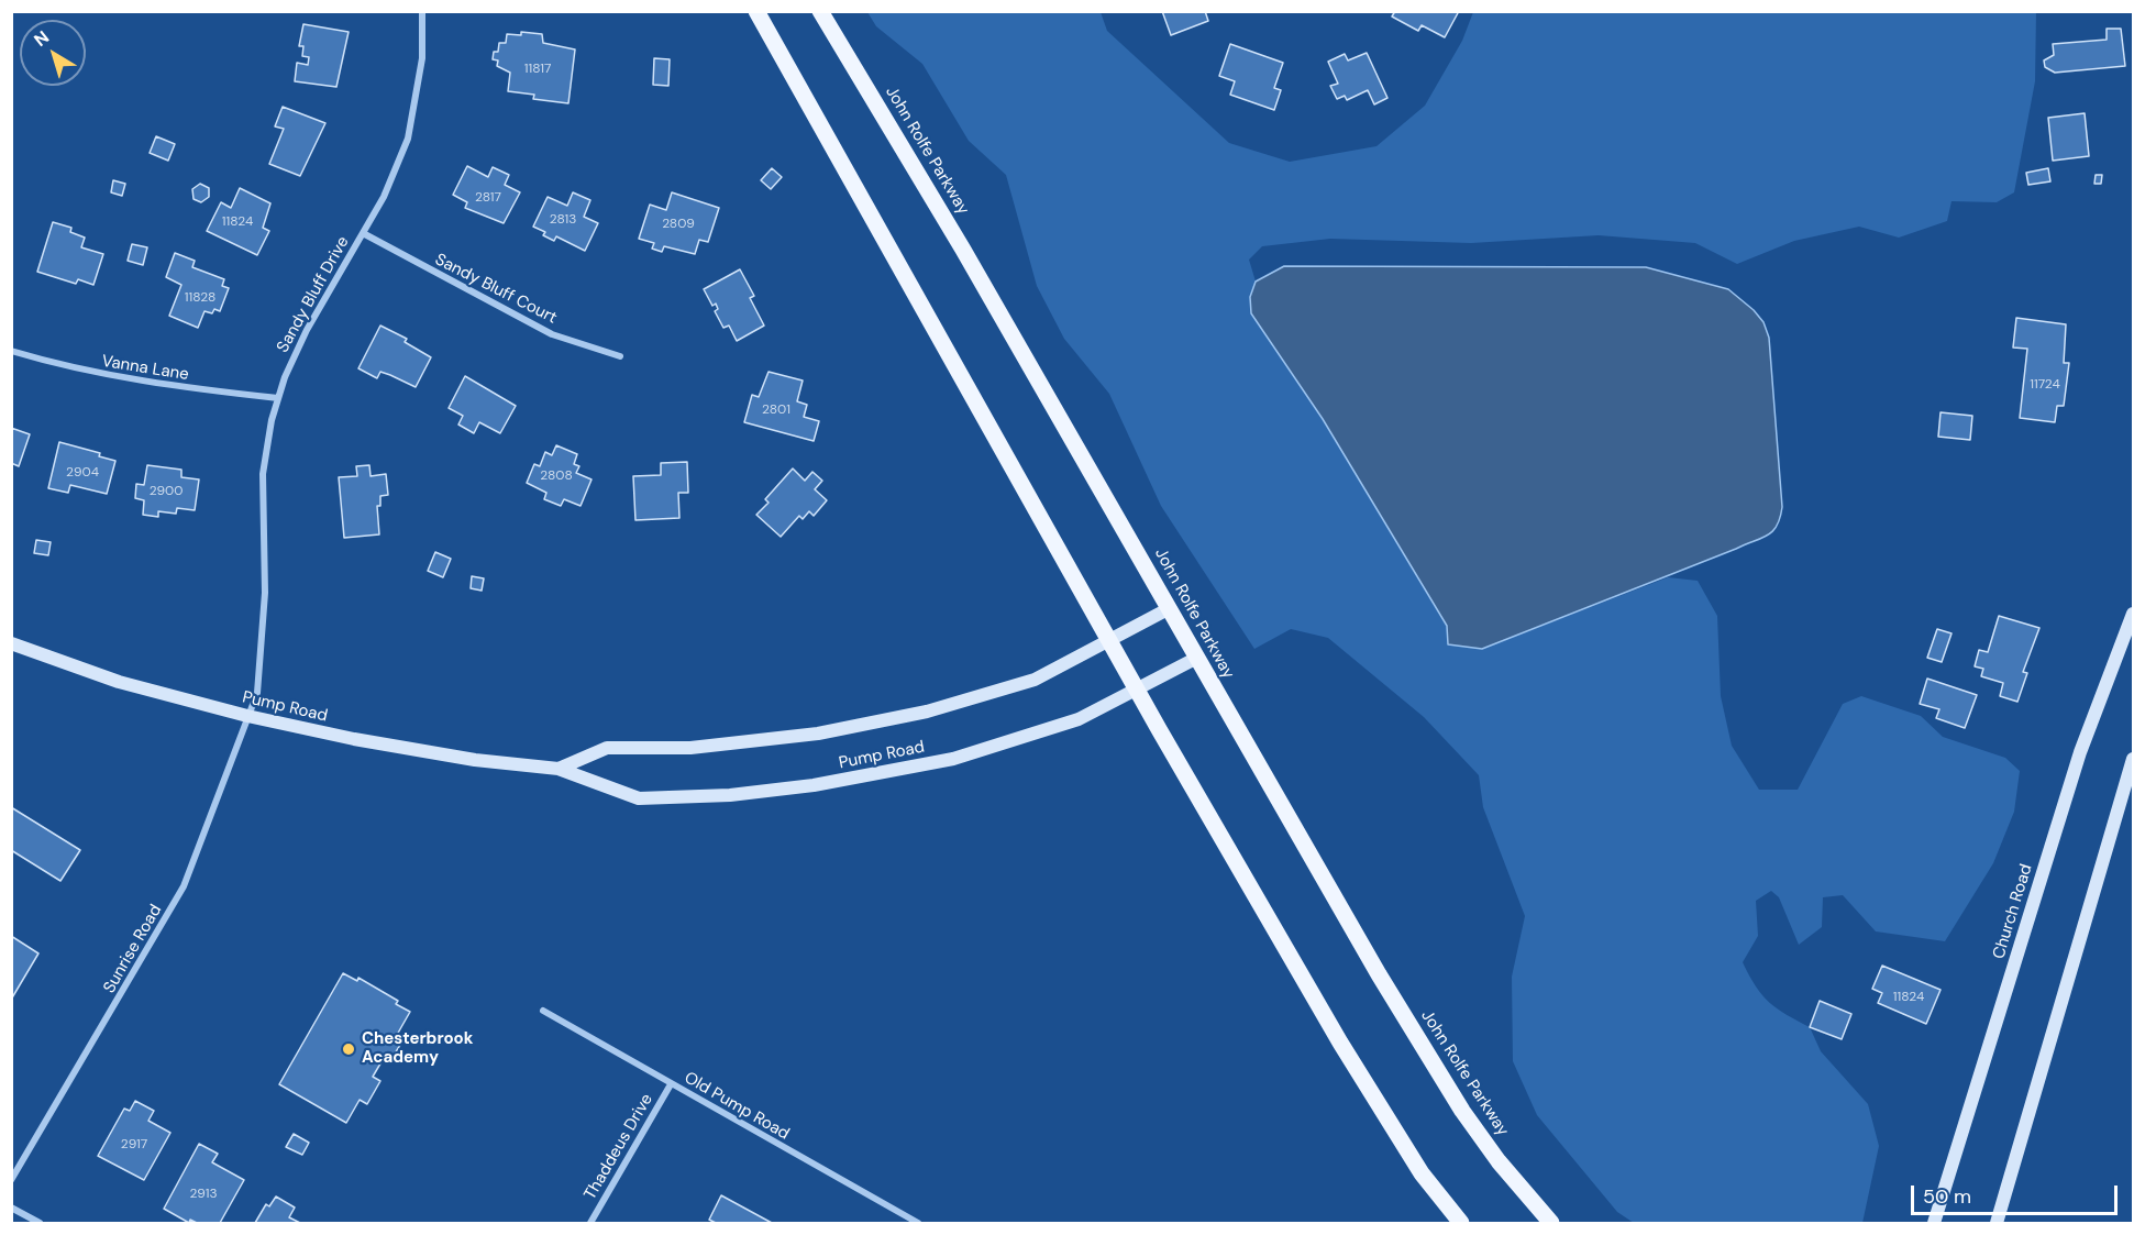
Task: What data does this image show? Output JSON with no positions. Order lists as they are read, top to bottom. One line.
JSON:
{"streets":{"main road":["John Rolfe Parkway","Pump Road","Church Road"],"street":["Sandy Bluff Court","Sandy Bluff Drive","Vanna Lane","Sunrise Road","Old Pump Road","Thaddeus Drive"]},"crossings":[["John Rolfe Parkway","Pump Road"],["Sandy Bluff Court","Sandy Bluff Drive"],["Sandy Bluff Drive","Vanna Lane"],["Sandy Bluff Drive","Pump Road"],["Sandy Bluff Drive","Sunrise Road"],["Pump Road","Sunrise Road"],["Old Pump Road","Thaddeus Drive"]],"places":["Chesterbrook Academy"],"house_numbers":["11817","2817","2813","11824","2809","11828","11724","2801","2904","2808","2900","11824","2917","2913"],"scale_bar":"50 m","north":"top left"}
